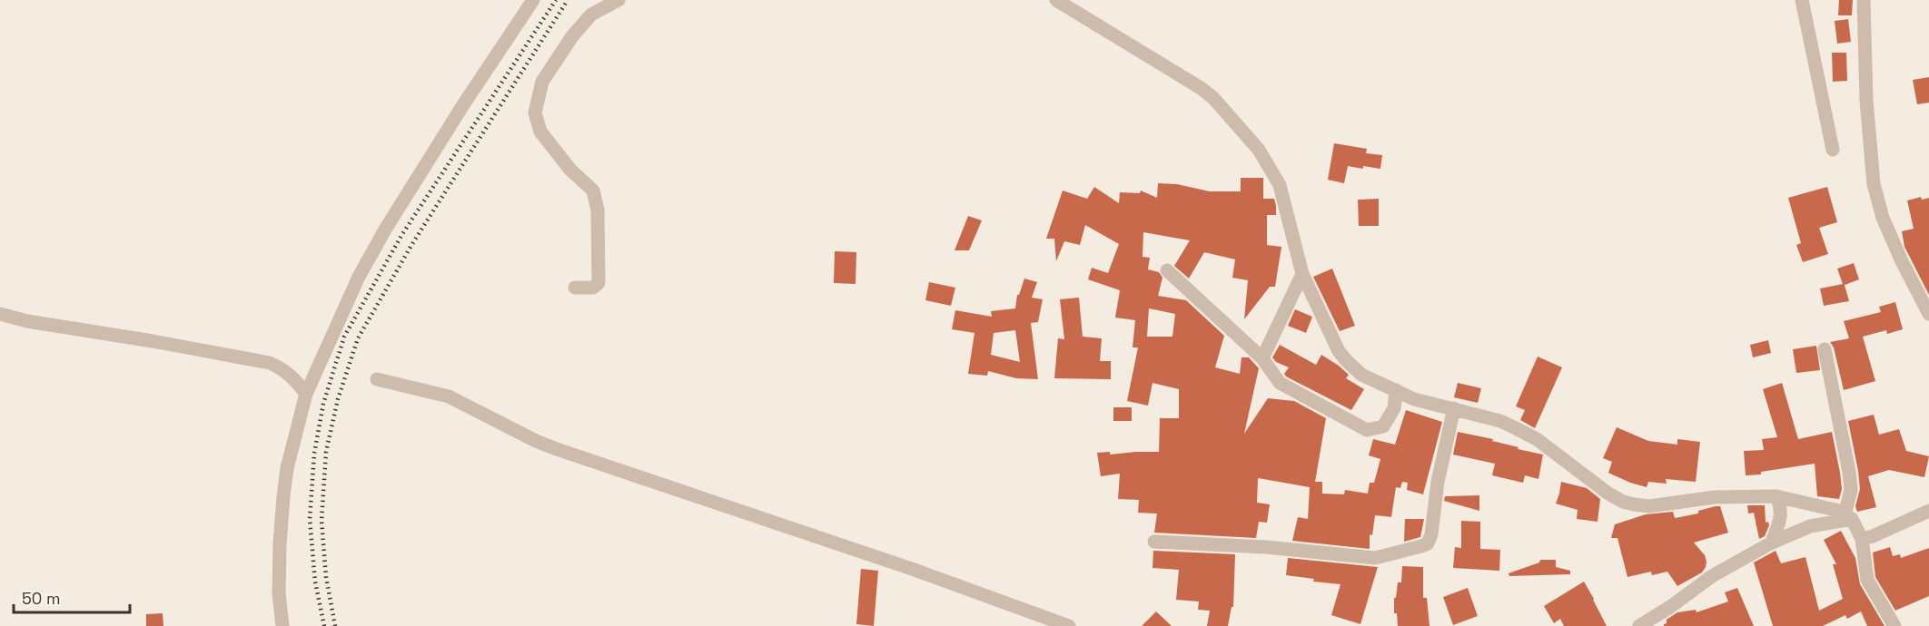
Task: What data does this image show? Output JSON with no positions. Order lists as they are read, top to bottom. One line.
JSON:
{"scale_bar":"50 m"}
